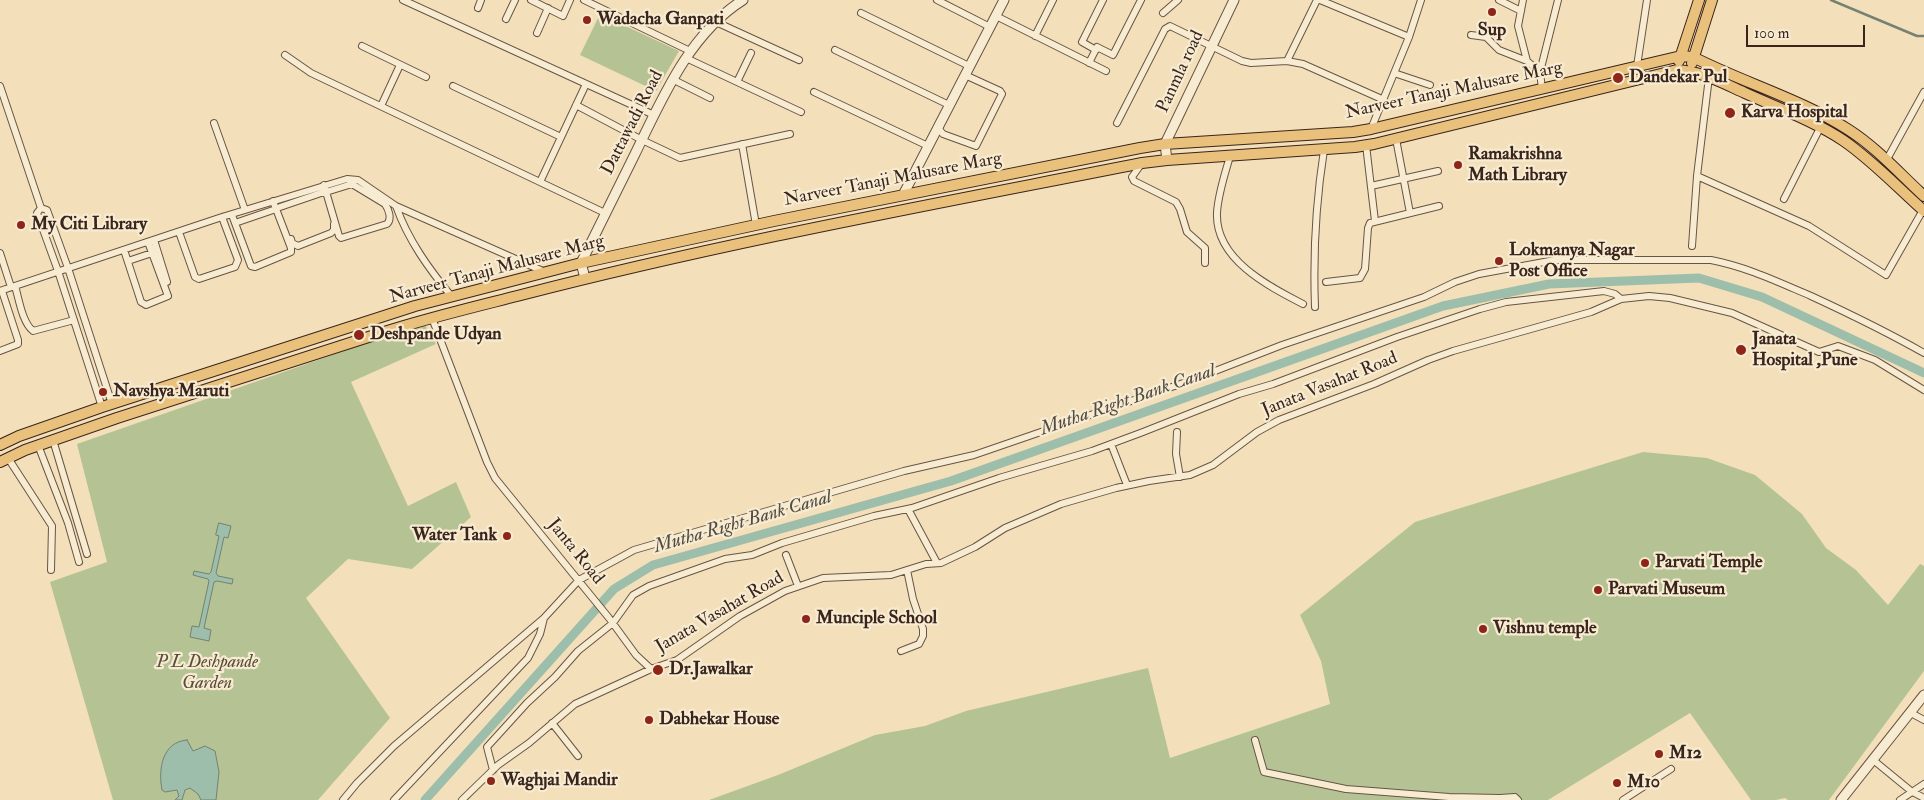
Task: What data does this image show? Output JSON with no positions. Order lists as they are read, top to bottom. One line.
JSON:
{"streets":{"main road":["Narveer Tanaji Malusare Marg"],"street":["Panmla road","Dattawadi Road","Janata Vasahat Road","Janta Road"]},"crossings":[["Panmla road","Narveer Tanaji Malusare Marg"],["Narveer Tanaji Malusare Marg","Dattawadi Road"],["Narveer Tanaji Malusare Marg","Janta Road"],["Janata Vasahat Road","Janta Road"]],"water":["Mutha Right Bank Canal"],"parks":["P L Deshpande Garden"],"places":["Sup","Wadacha Ganpati","Dandekar Pul","Karva Hospital","Ramakrishna Math Library","My Citi Library","Lokmanya Nagar Post Office","Deshpande Udyan","Janata Hospital ,Pune","Navshya Maruti","Water Tank","Parvati Temple","Parvati Museum","Munciple School","Vishnu temple","Dr.Jawalkar","Dabhekar House","M12","Waghjai Mandir","M10"],"scale_bar":"100 m"}
